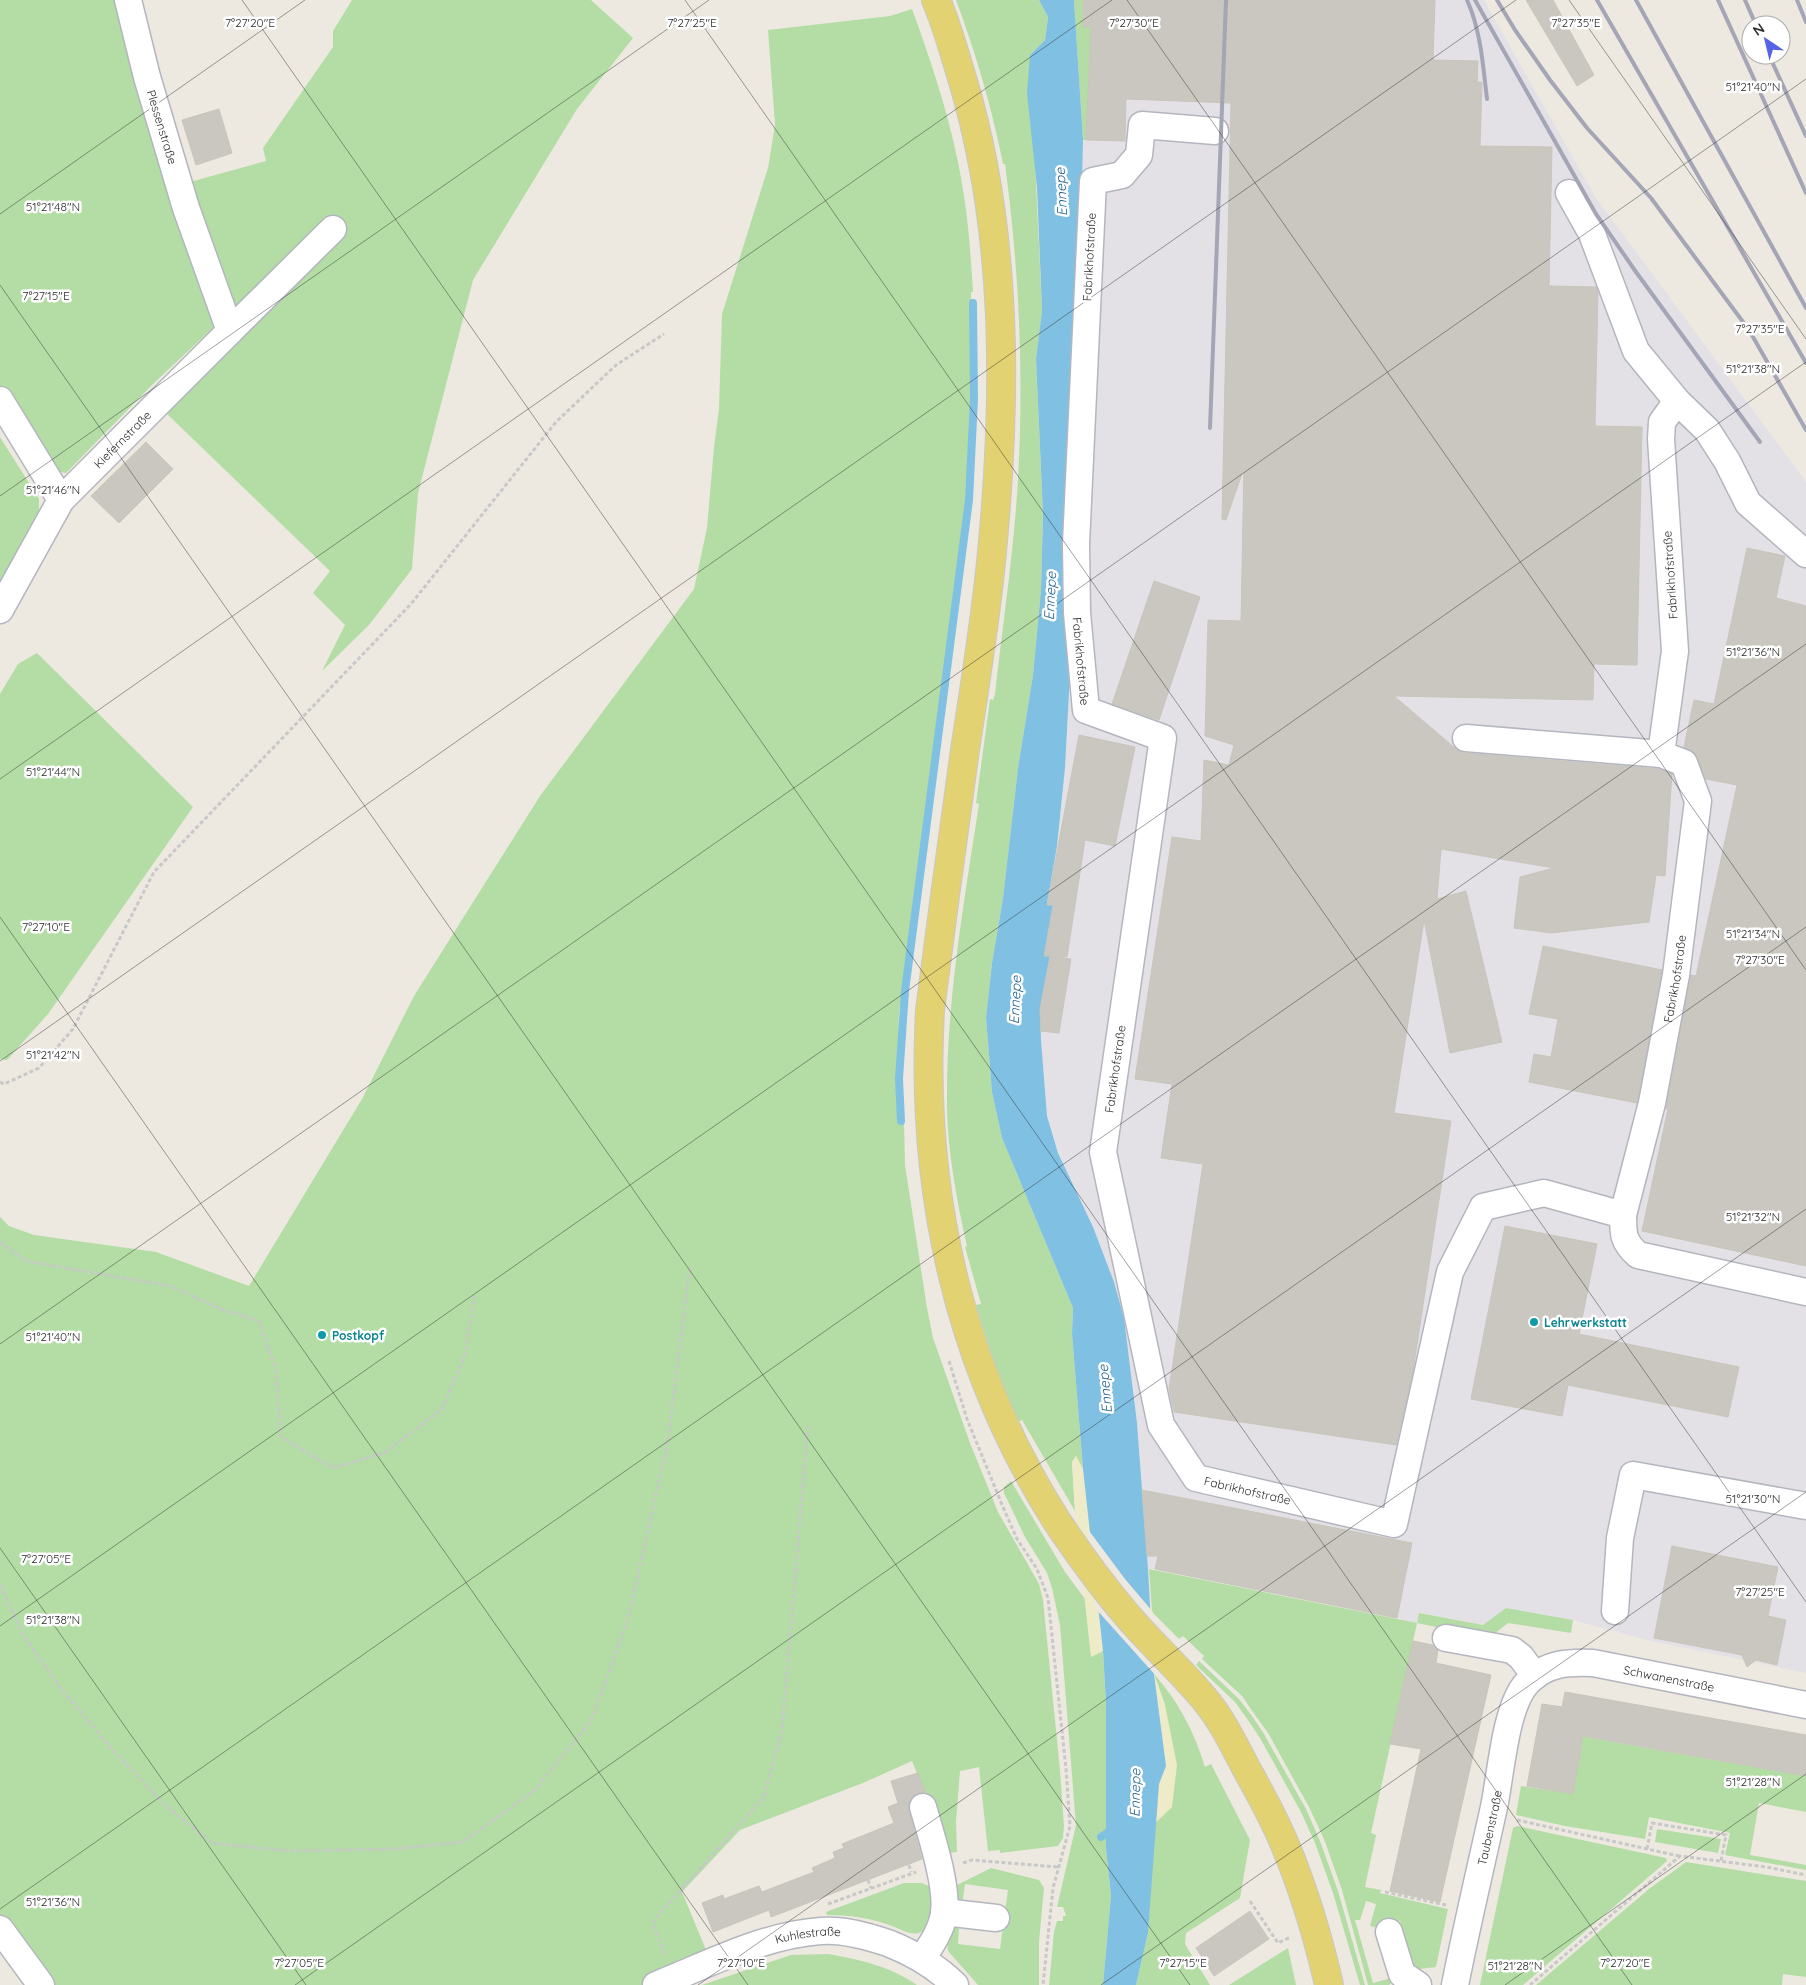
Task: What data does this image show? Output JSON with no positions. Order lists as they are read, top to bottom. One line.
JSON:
{"streets":{"street":["Plessenstraße","Fabrikhofstraße","Kiefernstraße","Schwanenstraße","Taubenstraße","Kuhlestraße"]},"crossings":[["Plessenstraße","Kiefernstraße"],["Schwanenstraße","Taubenstraße"]],"water":["Ennepe"],"places":["Lehrwerkstatt","Postkopf"],"north":"top left","coordinates":["7°27'20\"E","7°27'30\"E","7°27'35\"E","7°27'25\"E","51°21'40\"N","51°21'48\"N","7°27'15\"E","51°21'38\"N","51°21'46\"N","51°21'36\"N","51°21'44\"N","7°27'10\"E","51°21'34\"N","51°21'42\"N","51°21'32\"N","51°21'30\"N","7°27'05\"E","51°21'28\"N"]}
